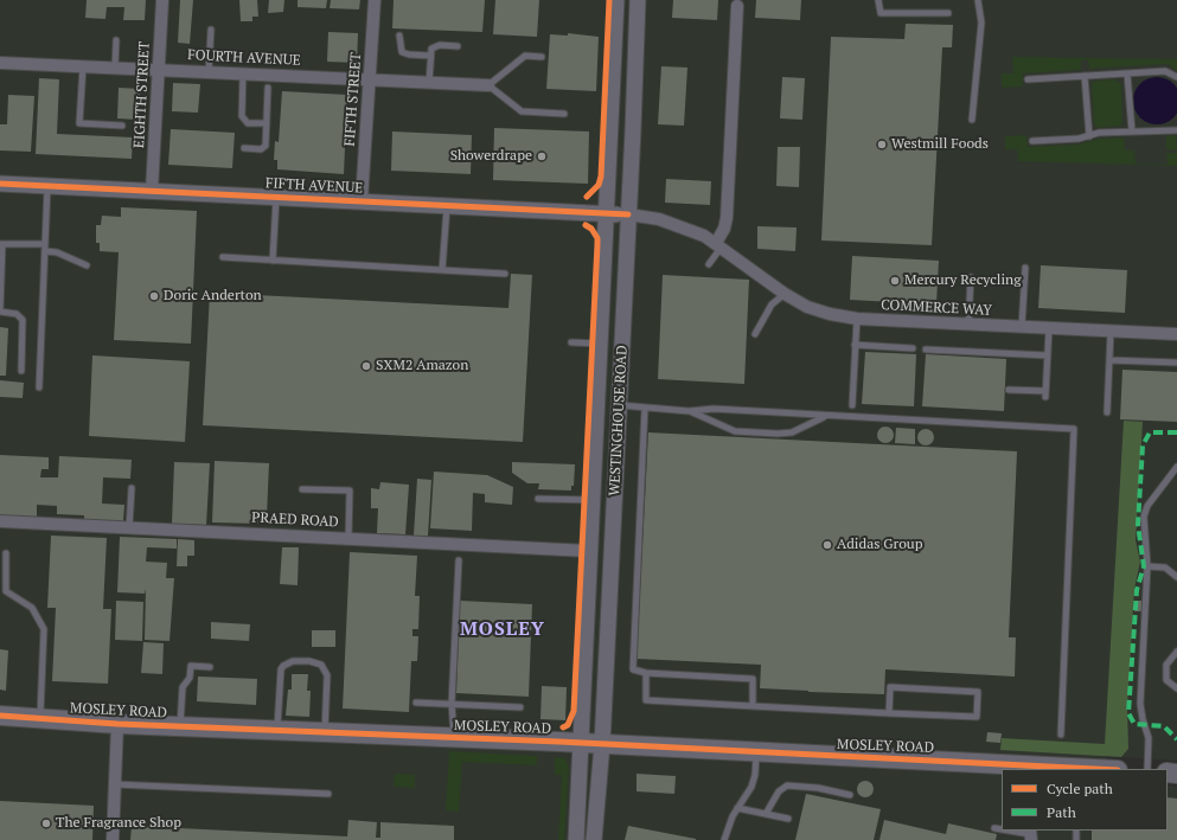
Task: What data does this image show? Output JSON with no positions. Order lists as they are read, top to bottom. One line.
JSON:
{"streets":{"main road":["MOSLEY ROAD"],"street":["FOURTH AVENUE","EIGHTH STREET","FIFTH STREET","FIFTH AVENUE","COMMERCE WAY","WESTINGHOUSE ROAD","PRAED ROAD"]},"crossings":[["FOURTH AVENUE","EIGHTH STREET"],["FOURTH AVENUE","FIFTH STREET"],["EIGHTH STREET","FIFTH AVENUE"],["FIFTH STREET","FIFTH AVENUE"],["FIFTH AVENUE","COMMERCE WAY"],["FIFTH AVENUE","WESTINGHOUSE ROAD"],["COMMERCE WAY","WESTINGHOUSE ROAD"],["WESTINGHOUSE ROAD","PRAED ROAD"],["WESTINGHOUSE ROAD","MOSLEY ROAD"]],"districts":["MOSLEY"],"places":["Westmill Foods","Showerdrape","Mercury Recycling","Doric Anderton","SXM2 Amazon","Adidas Group","The Fragrance Shop"],"legend":["Cycle path","Path"]}
